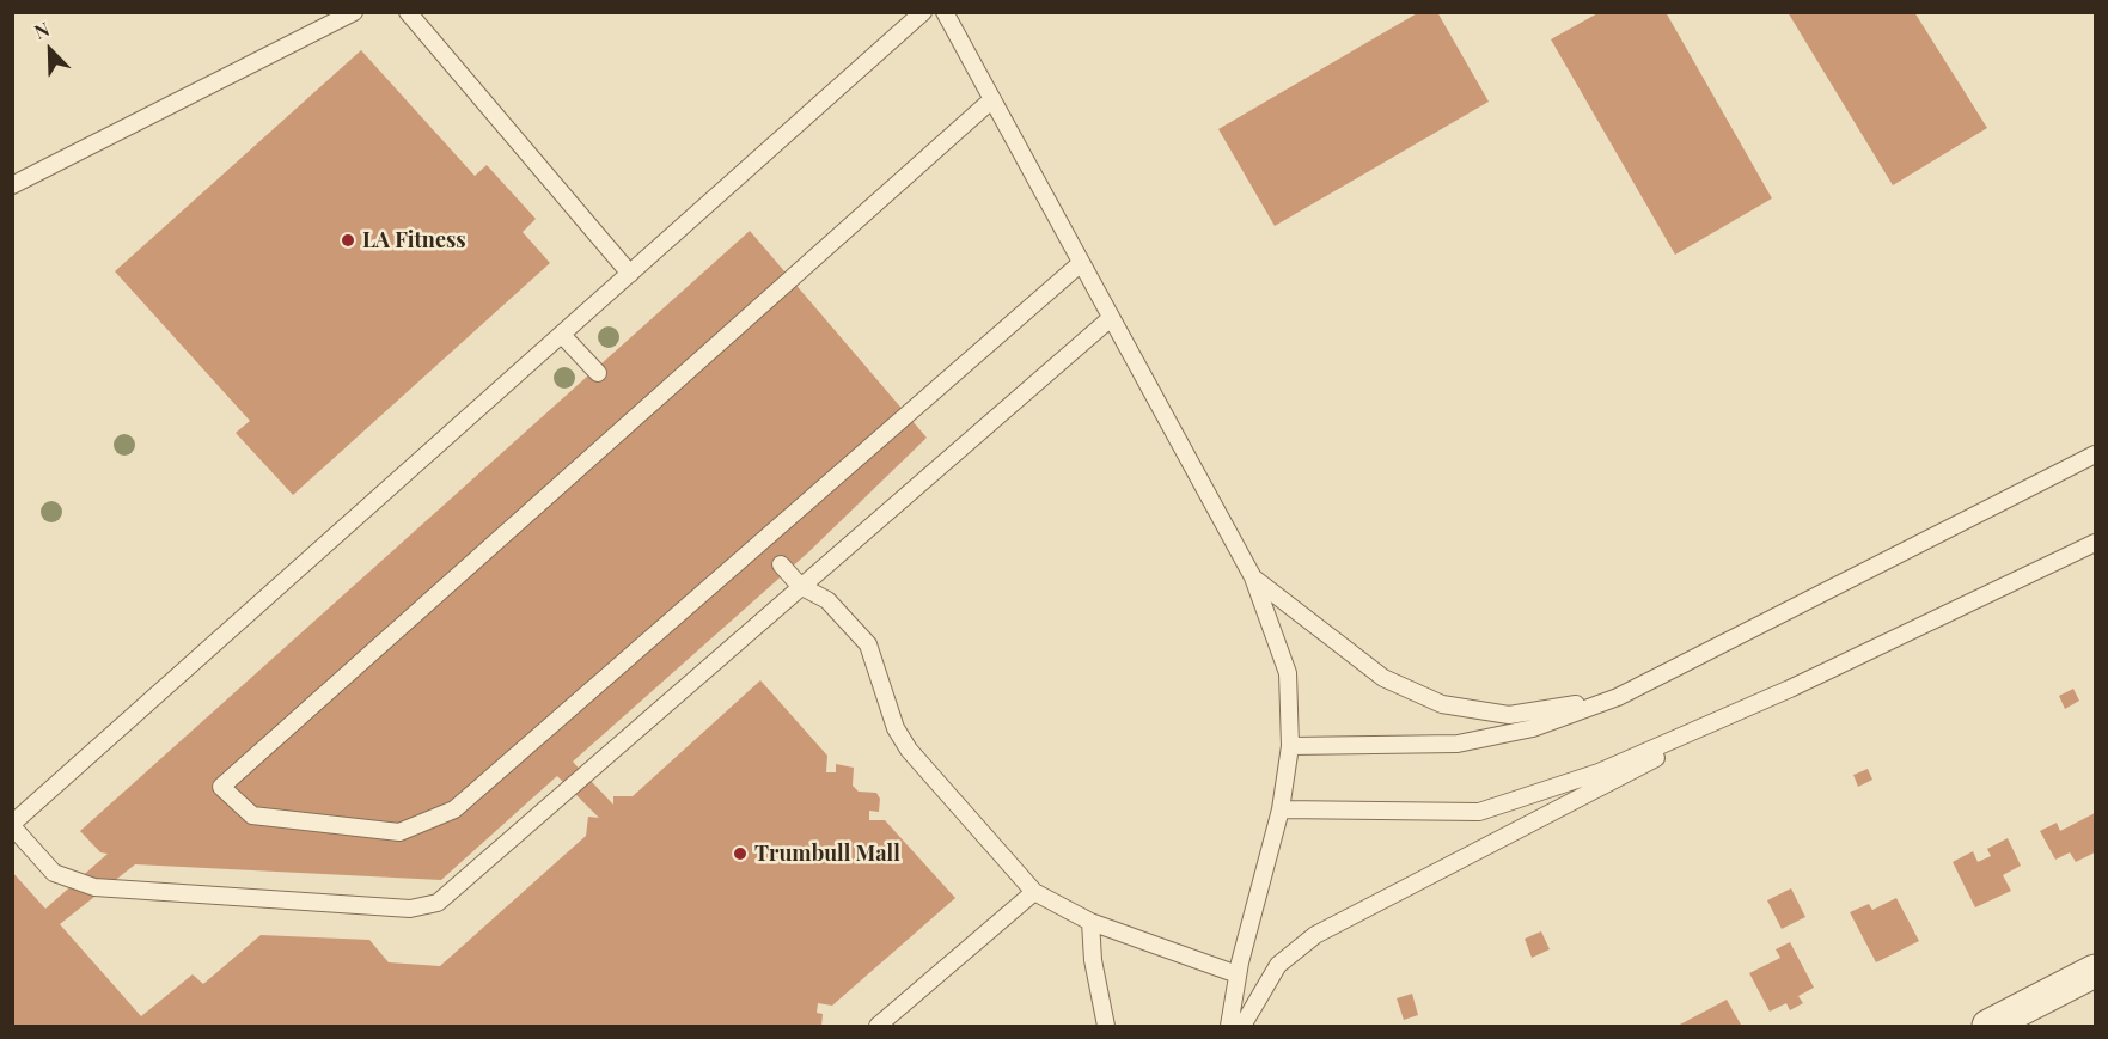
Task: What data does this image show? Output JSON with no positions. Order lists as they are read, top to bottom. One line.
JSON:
{"places":["LA Fitness","Trumbull Mall"],"north":"top left"}
